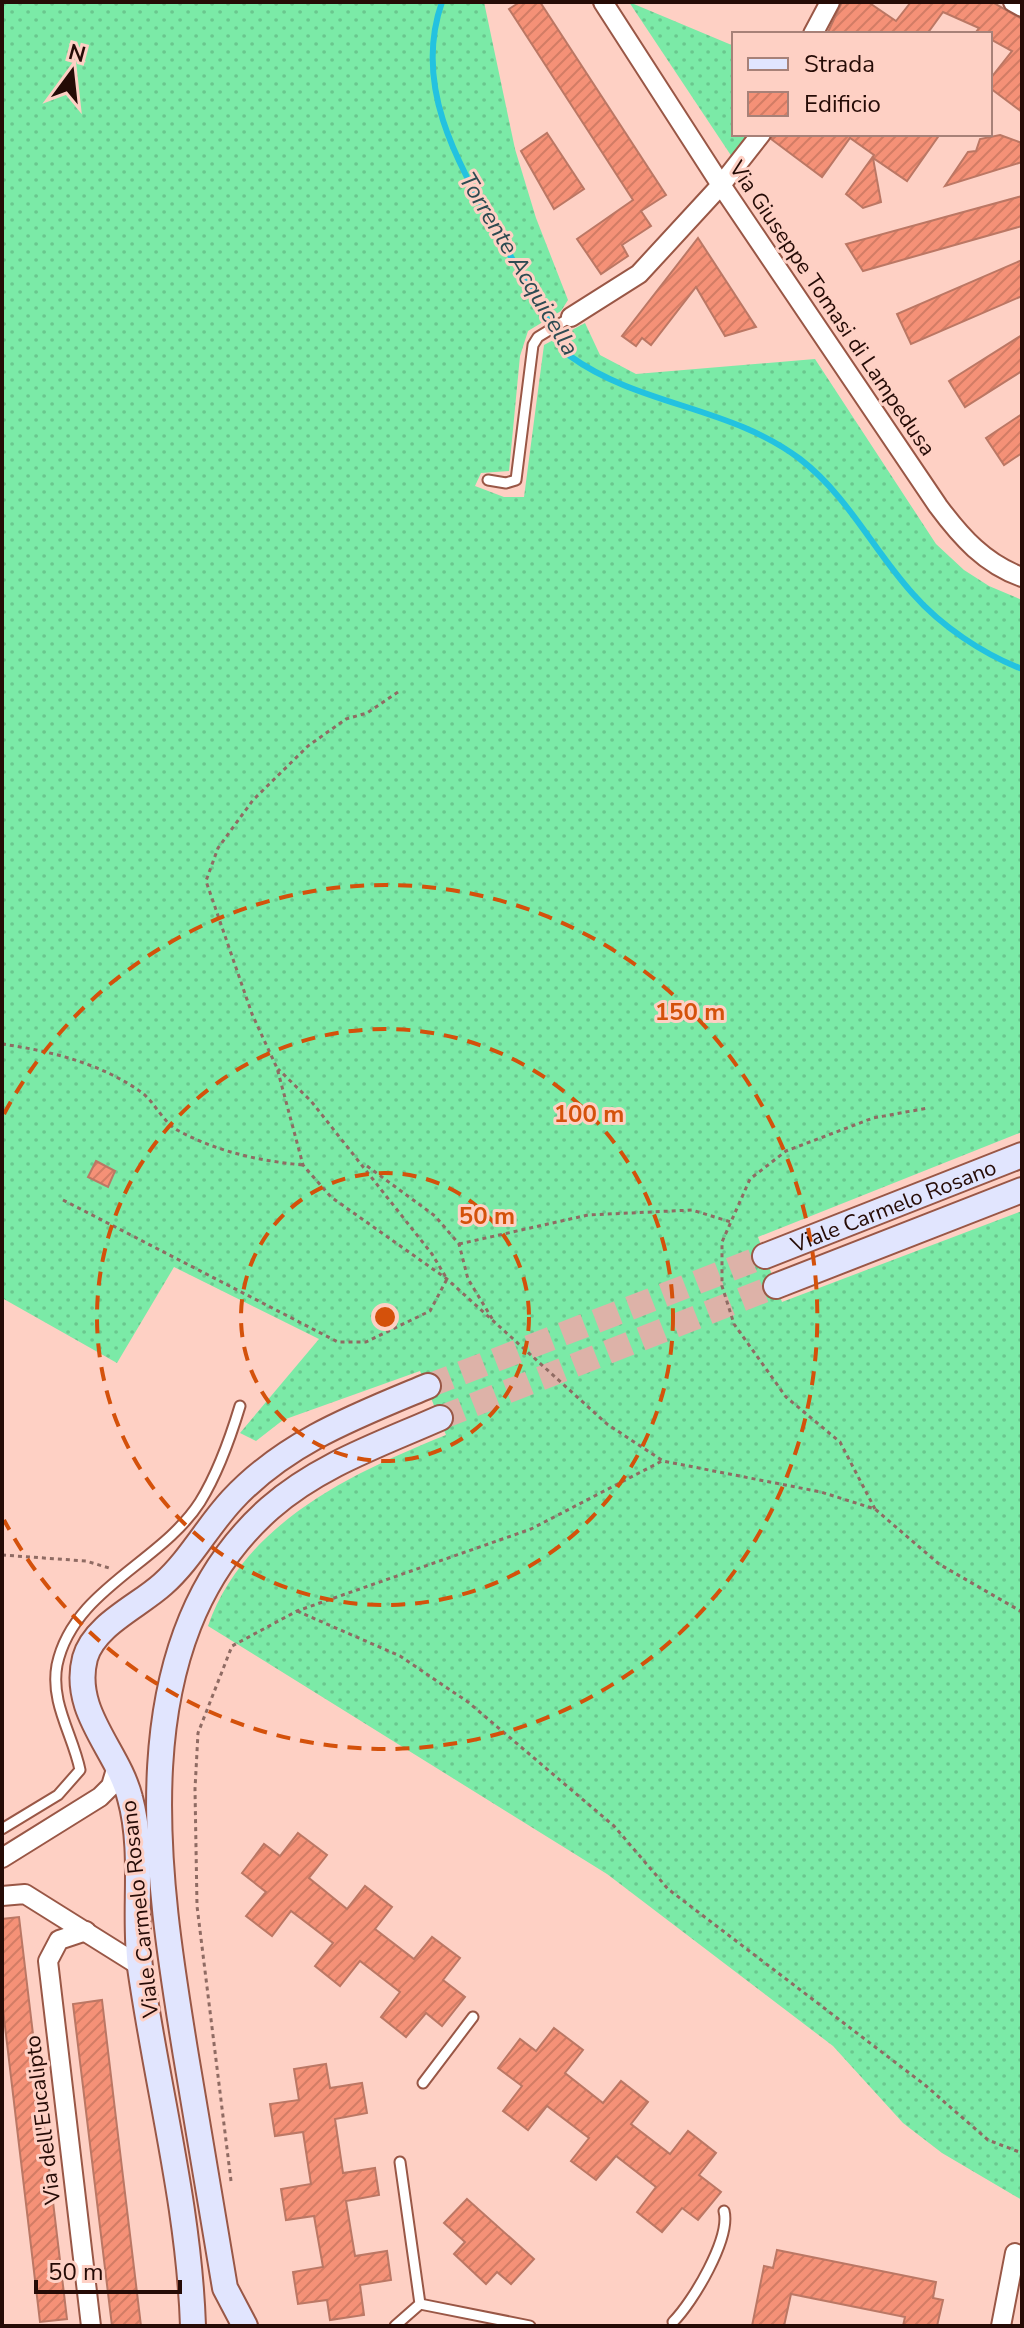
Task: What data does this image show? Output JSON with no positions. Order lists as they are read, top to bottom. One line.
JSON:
{"streets":{"main road":["Viale Carmelo Rosano"],"street":["Via Giuseppe Tomasi di Lampedusa","Via dell'Eucalipto"]},"water":["Torrente Acquicella"],"legend":["Strada","Edificio"],"scale_bar":"50 m","north":"top","rings":["150 m","100 m","50 m"]}
